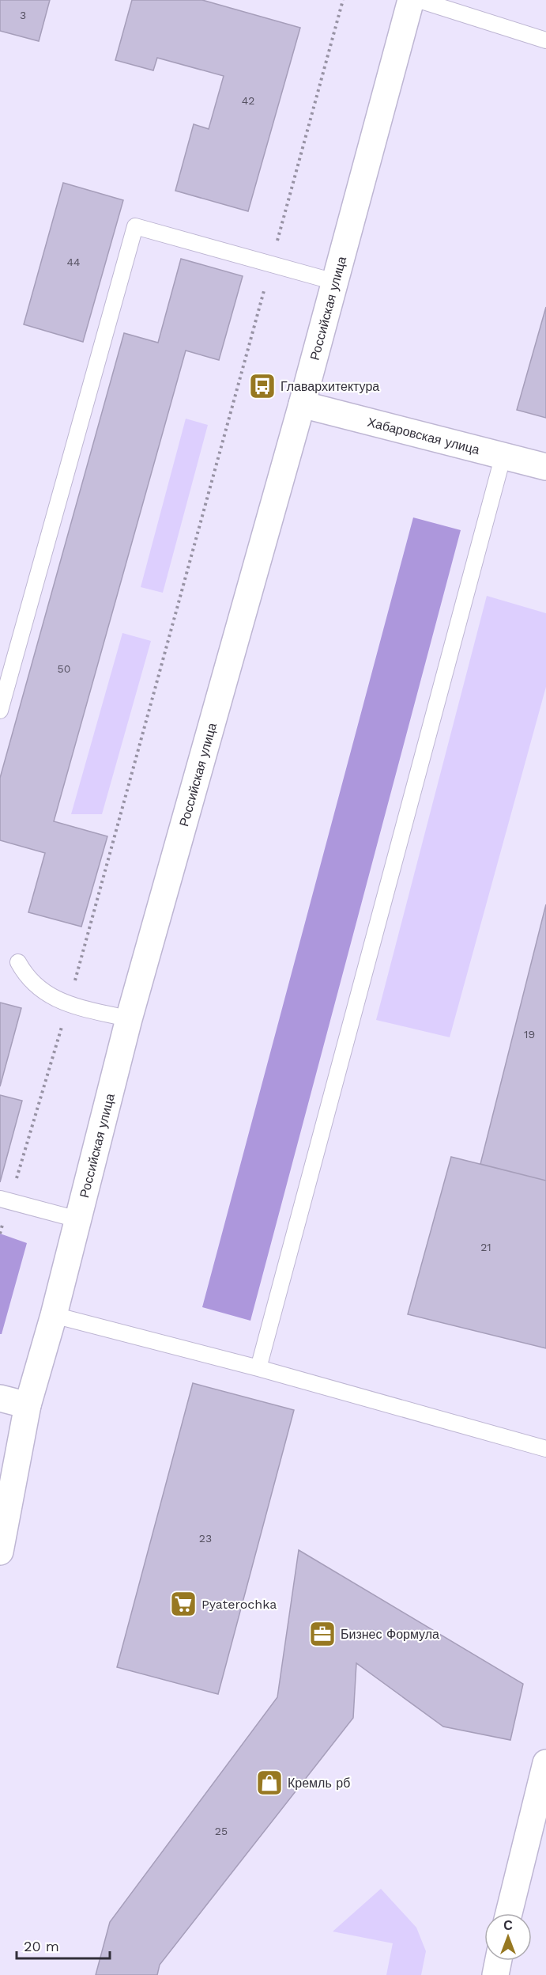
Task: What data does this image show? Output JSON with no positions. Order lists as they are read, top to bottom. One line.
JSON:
{"streets":{"main road":["Российская улица","Хабаровская улица"]},"crossings":[["Российская улица","Хабаровская улица"]],"places":{"bus stop":["Главархитектура"],"supermarket":["Pyaterochka"],"office":["Бизнес Формула"],"shop":["Кремль рб"]},"house_numbers":["3","42","44","50","19","21","23","25"],"scale_bar":"20 m","north":"top"}
